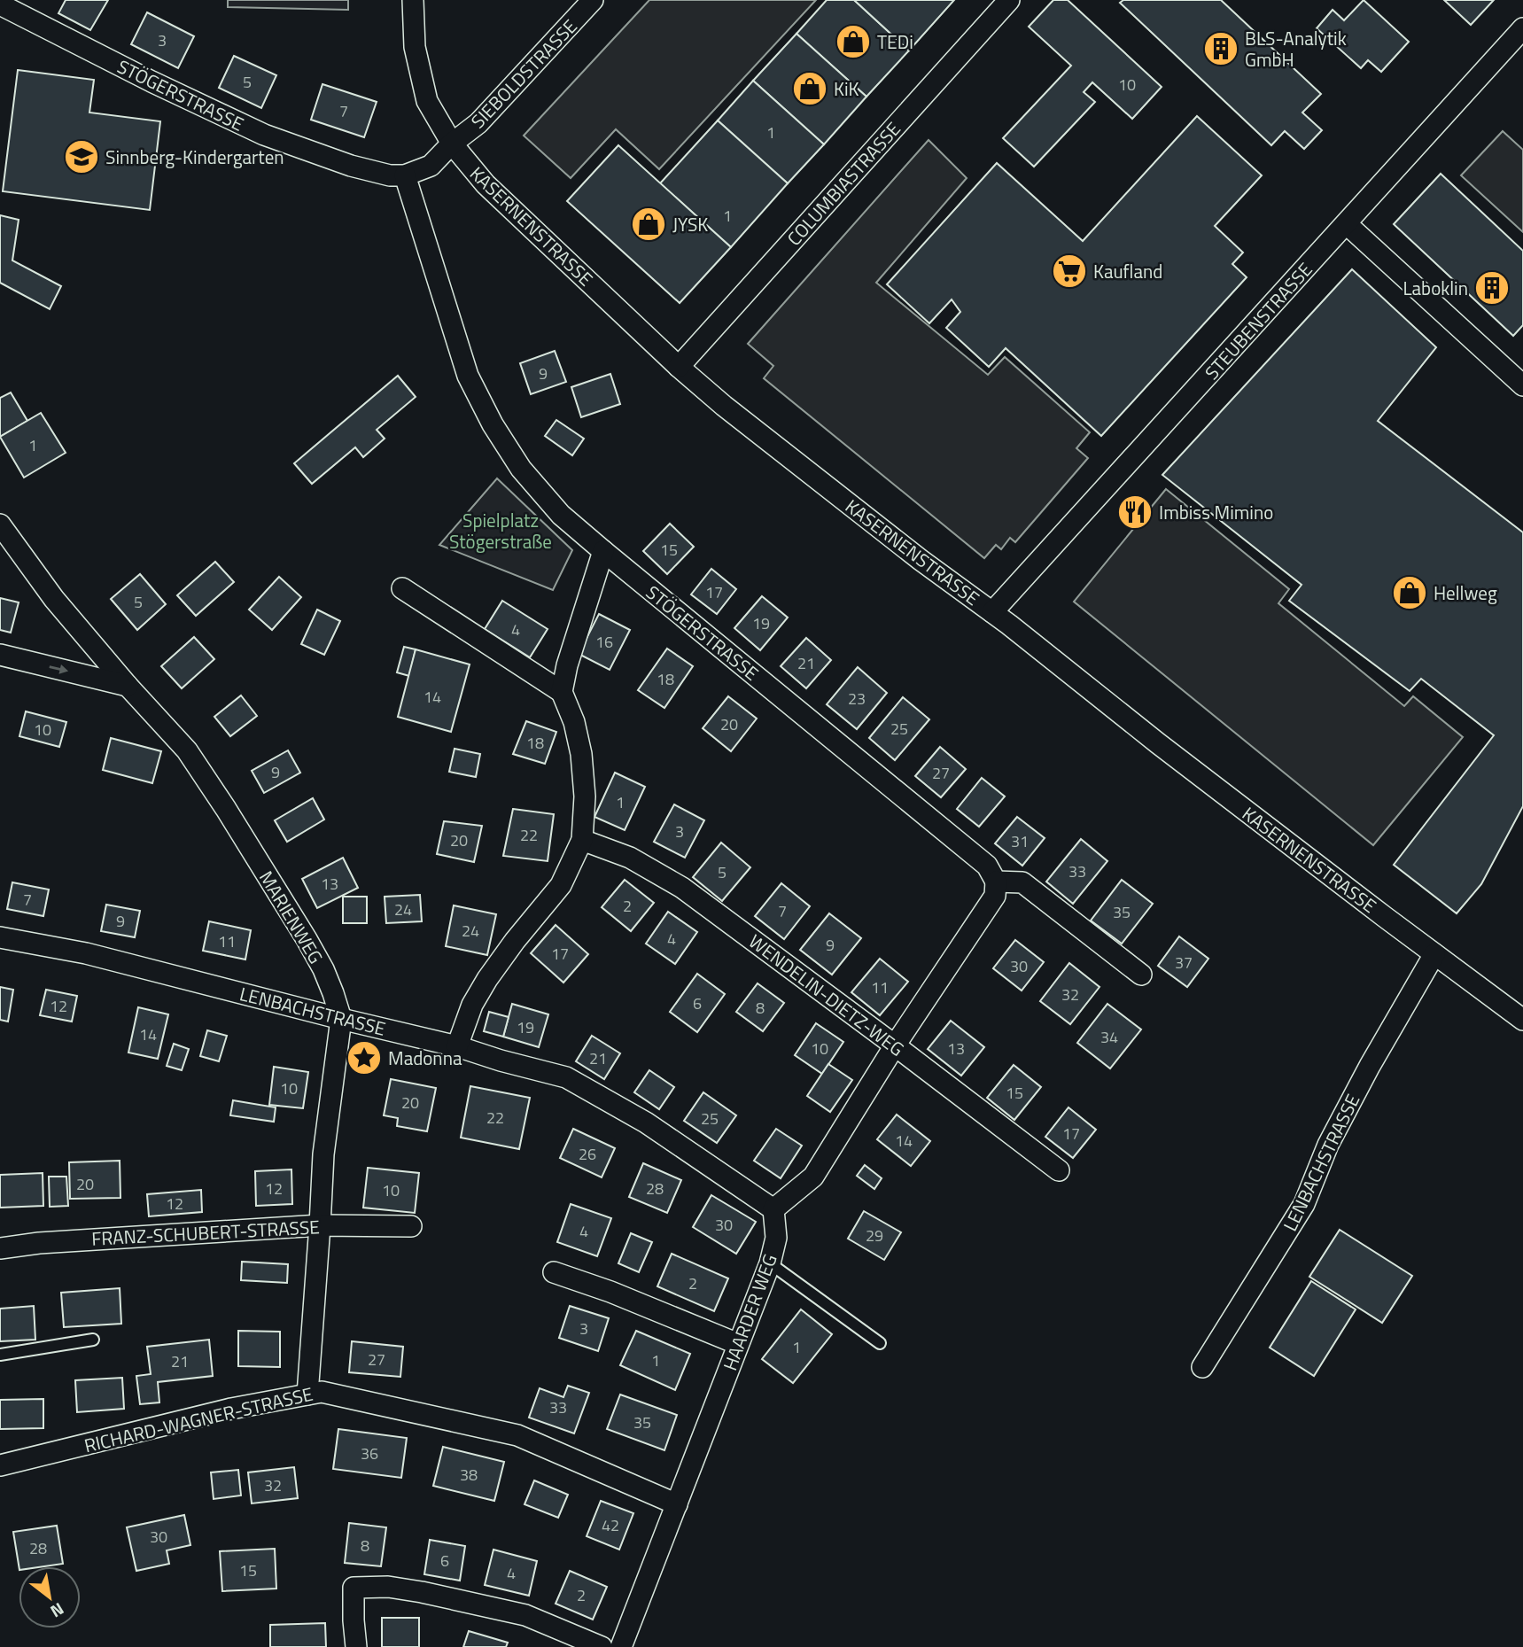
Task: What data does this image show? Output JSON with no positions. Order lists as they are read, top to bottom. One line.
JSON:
{"streets":{"street":["SIEBOLDSTRASSE","STÖGERSTRASSE","COLUMBIASTRASSE","KASERNENSTRASSE","STEUBENSTRASSE","MARIENWEG","WENDELIN-DIETZ-WEG","LENBACHSTRASSE","FRANZ-SCHUBERT-STRASSE","HAARDER WEG","RICHARD-WAGNER-STRASSE"]},"crossings":[["SIEBOLDSTRASSE","KASERNENSTRASSE"],["COLUMBIASTRASSE","KASERNENSTRASSE"],["KASERNENSTRASSE","STEUBENSTRASSE"],["KASERNENSTRASSE","LENBACHSTRASSE"],["MARIENWEG","LENBACHSTRASSE"],["MARIENWEG","FRANZ-SCHUBERT-STRASSE"],["MARIENWEG","RICHARD-WAGNER-STRASSE"],["LENBACHSTRASSE","HAARDER WEG"],["HAARDER WEG","RICHARD-WAGNER-STRASSE"]],"parks":["Spielplatz Stögerstraße"],"places":{"shop":["TEDi","KiK","JYSK","Hellweg"],"building":["BLS-Analytik GmbH","Laboklin"],"school or university":["Sinnberg-Kindergarten"],"supermarket":["Kaufland"],"restaurant":["Imbiss Mimino"],"place":["Madonna"]},"house_numbers":["3","5","10","7","1","1","9","1","15","17","5","19","4","16","21","18","14","23","20","25","10","18","9","27","1","3","22","20","31","33","5","13","7","2","24","7","35","9","24","4","11","9","17","37","30","11","32","6","12","8","19","14","34","10","13","21","10","15","20","22","25","17","14","26","20","12","28","10","12","30","4","29","2","3","1","27","1","21","33","35","36","38","32","42","30","8","28","6","15","4","2"],"north":"bottom right"}
